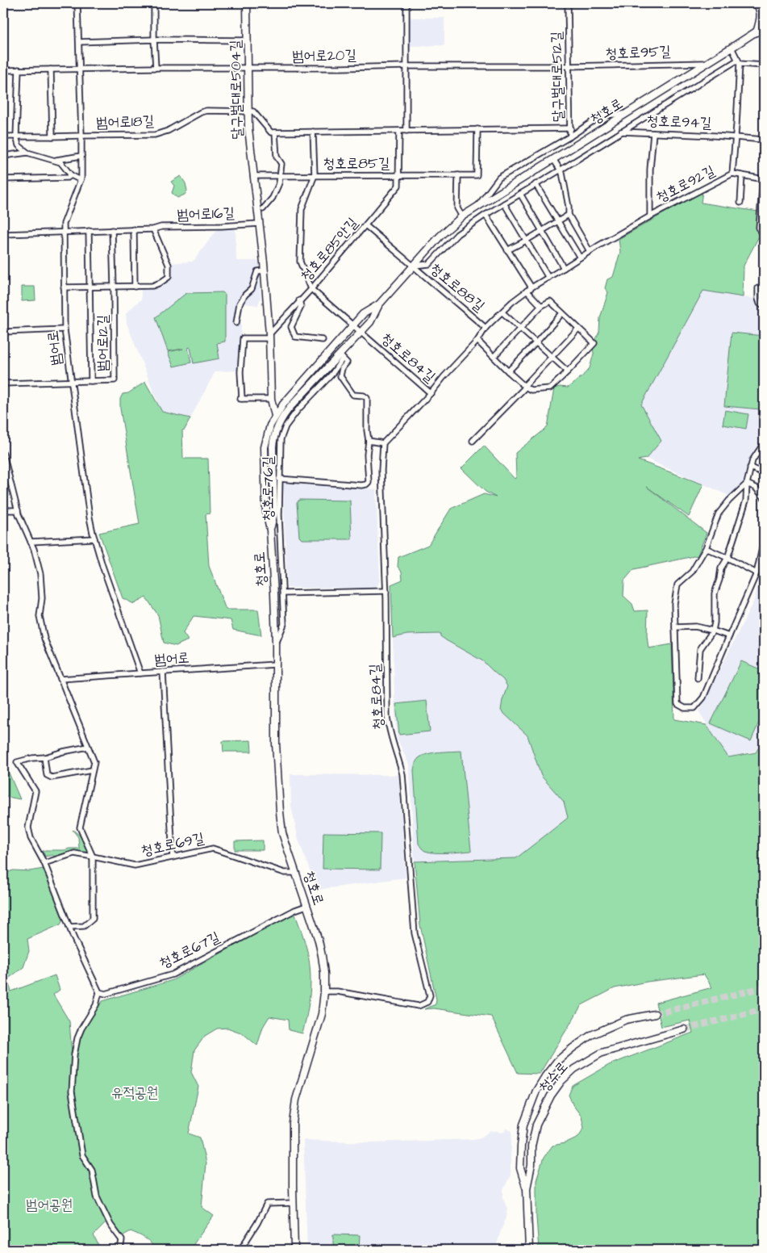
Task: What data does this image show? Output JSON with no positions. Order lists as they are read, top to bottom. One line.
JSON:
{"streets":{"main road":["달구벌대로504길","청호로","청수로"],"street":["청호로95길","범어로20길","달구벌대로512길","범어로18길","청호로94길","청호로85길","청호로92길","범어로16길","청호로85안길","청호로88길","범어로12길","범어로","청호로84길","청호로76길","청호로69길","청호로67길"]},"crossings":[["청호로95길","범어로20길"],["청호로95길","달구벌대로512길"],["청호로95길","청호로"],["범어로20길","달구벌대로512길"],["범어로20길","달구벌대로504길"],["범어로20길","범어로"],["달구벌대로512길","청호로"],["달구벌대로504길","청호로"],["달구벌대로504길","범어로18길"],["달구벌대로504길","범어로16길"],["달구벌대로504길","청호로85안길"],["청호로","청호로85길"],["청호로","청호로88길"],["청호로","범어로"],["청호로","청호로84길"],["청호로","청호로76길"],["청호로","청호로69길"],["청호로","청호로67길"],["범어로18길","범어로"],["청호로94길","청호로92길"],["청호로85길","청호로85안길"],["청호로85길","청호로84길"],["청호로92길","청호로88길"],["범어로16길","범어로"],["청호로88길","청호로84길"],["범어로12길","범어로"]],"parks":["유적공원","범어공원"]}
